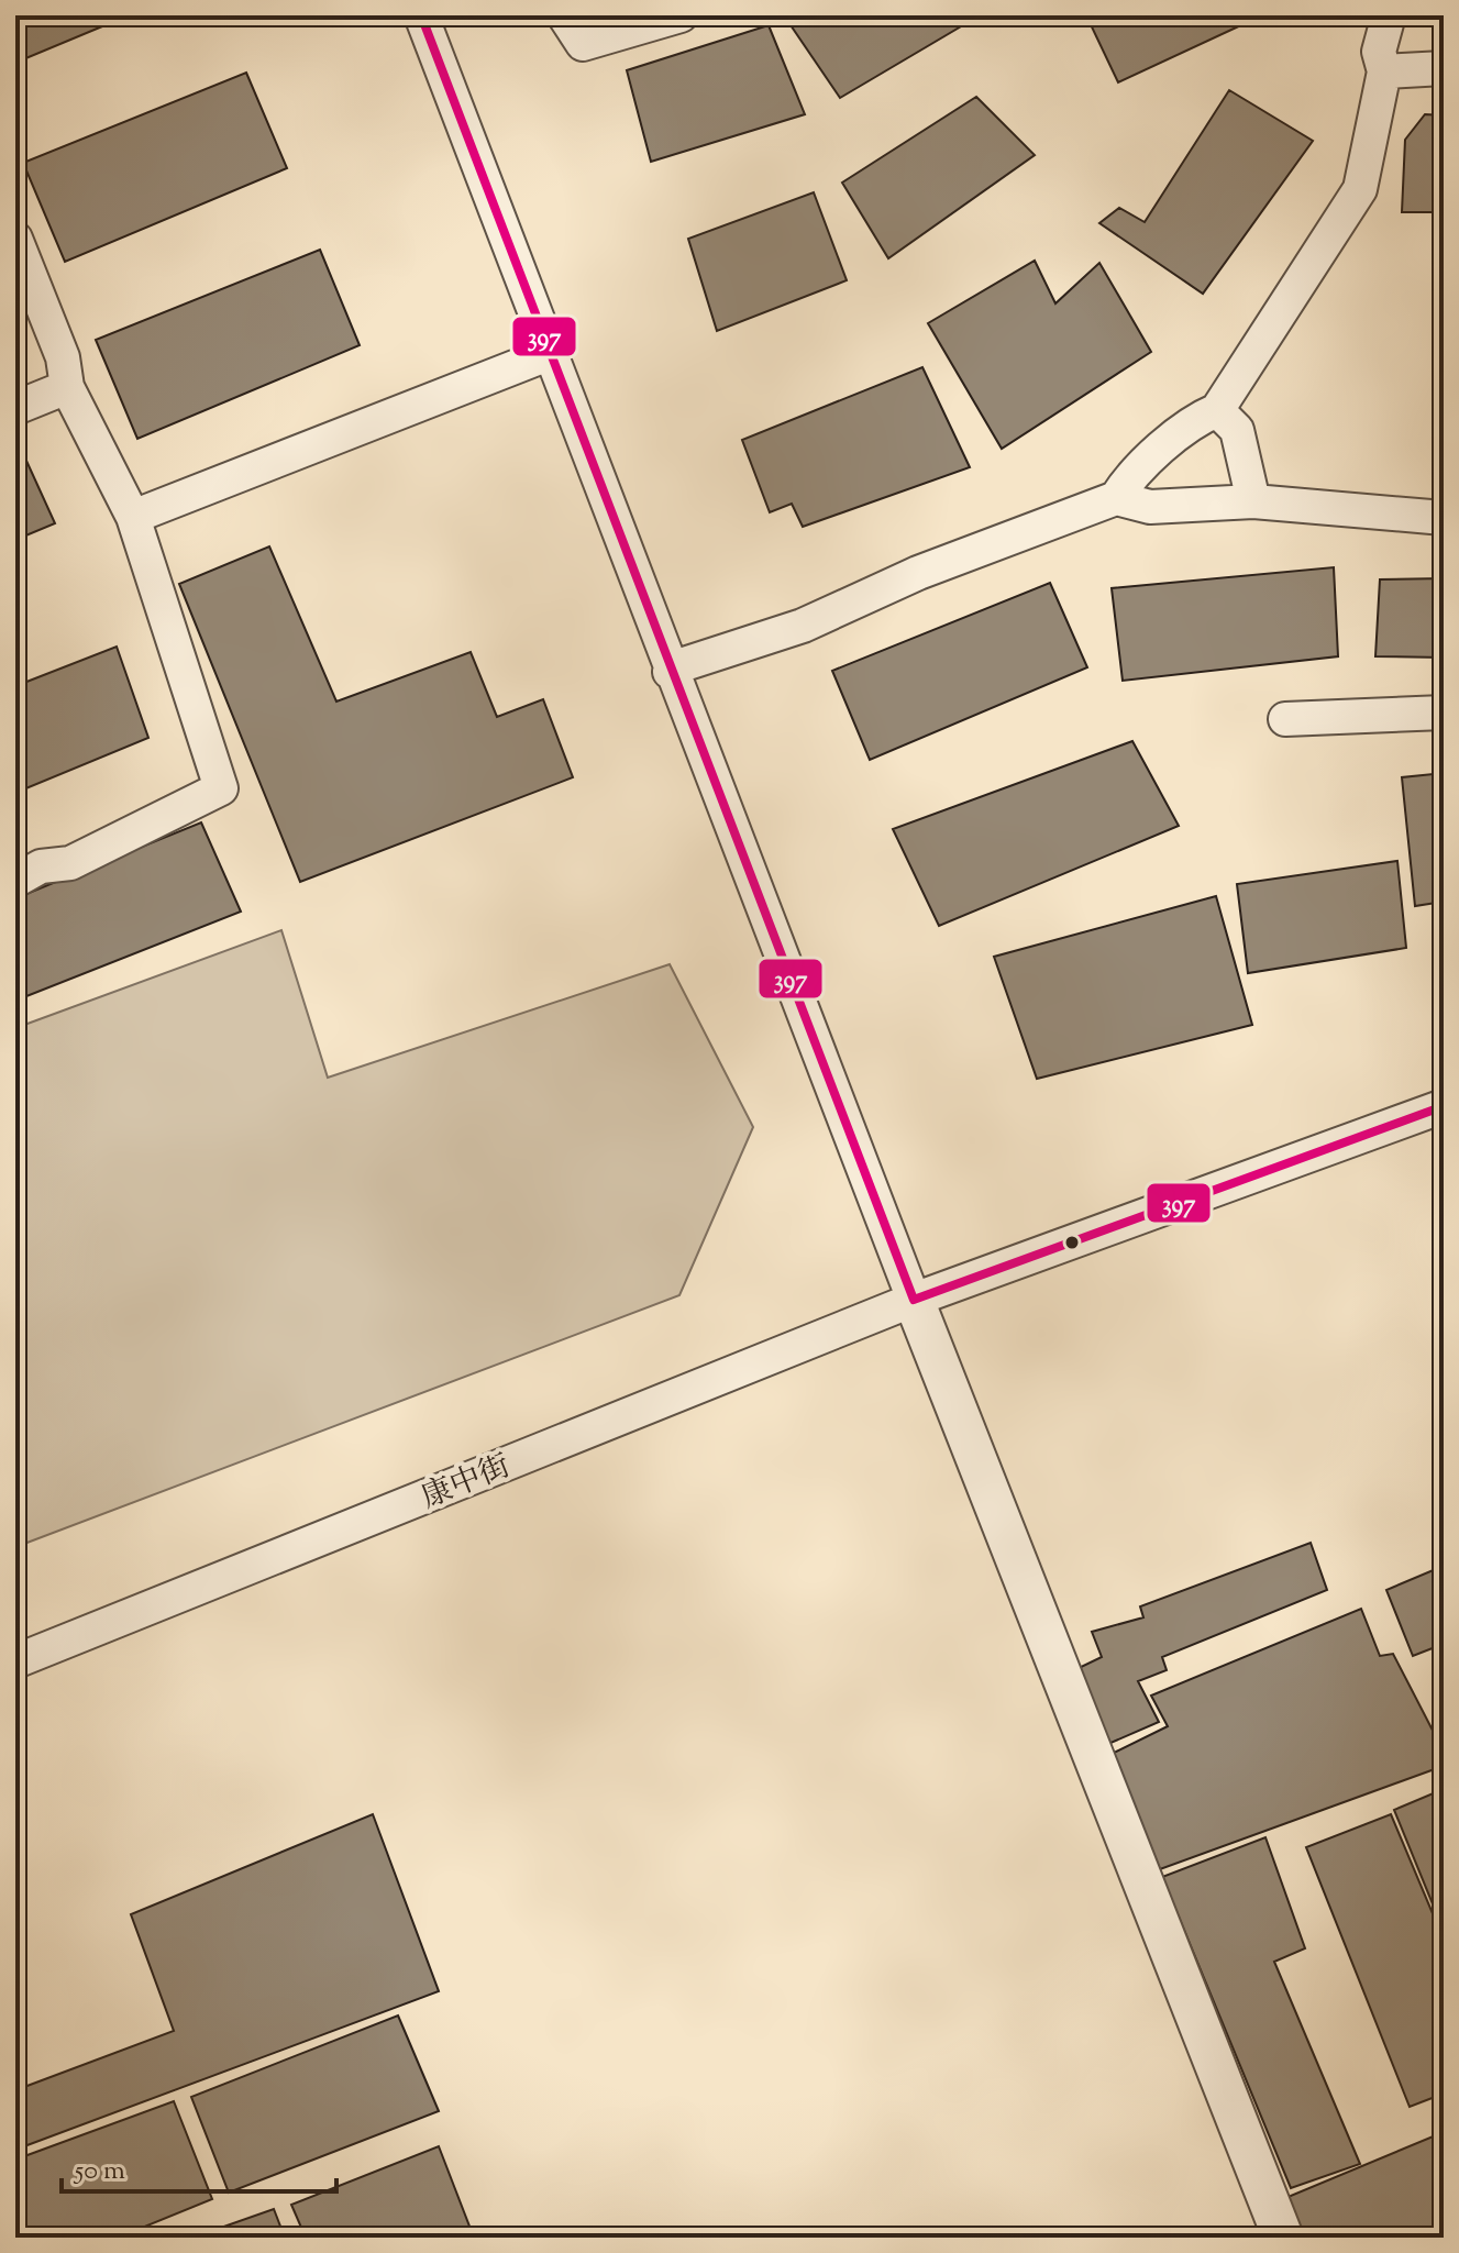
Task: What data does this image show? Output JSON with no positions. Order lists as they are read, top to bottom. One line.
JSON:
{"streets":{"street":["康中街"]},"lines":["transit line 397"],"scale_bar":"50 m"}
